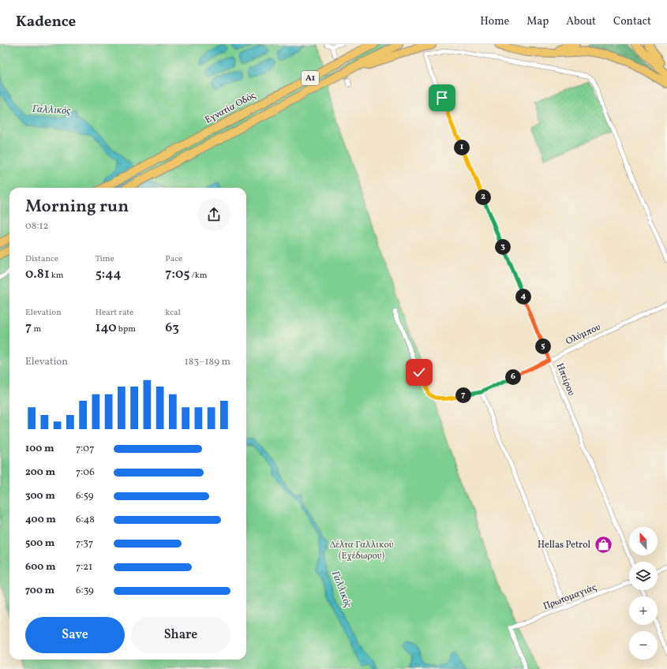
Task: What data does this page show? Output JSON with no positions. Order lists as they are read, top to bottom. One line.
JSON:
{"streets":{"highway":["Α1","Εγνατία Οδός"],"street":["Ολύμπου","Ηπείρου","Πρωτομαγιάς"]},"crossings":[["Ολύμπου","Ηπείρου"]],"water":["Γαλλικός"],"parks":["Δέλτα Γαλλικού (Εχέδωρου)"],"places":{"shop":["Hellas Petrol"]},"north":"top","page":{"header":"Kadence","nav":["Home","Map","About","Contact"],"pins":["1","2","3","4","5","6","7"],"heading":["Morning run","08:12"],"stats":[["Distance","0.81 km"],["Time","5:44"],["Pace","7:05 /km"],["Elevation","7 m"],["Heart rate","140 bpm"],["kcal","63"]],"chart":["Elevation","183–189 m"],"list":[{"name":"100 m","note":"7:07"},{"name":"200 m","note":"7:06"},{"name":"300 m","note":"6:59"},{"name":"400 m","note":"6:48"},{"name":"500 m","note":"7:37"},{"name":"600 m","note":"7:21"},{"name":"700 m","note":"6:39"}],"map_buttons":["+","−"],"buttons":["Save","Share"]}}
